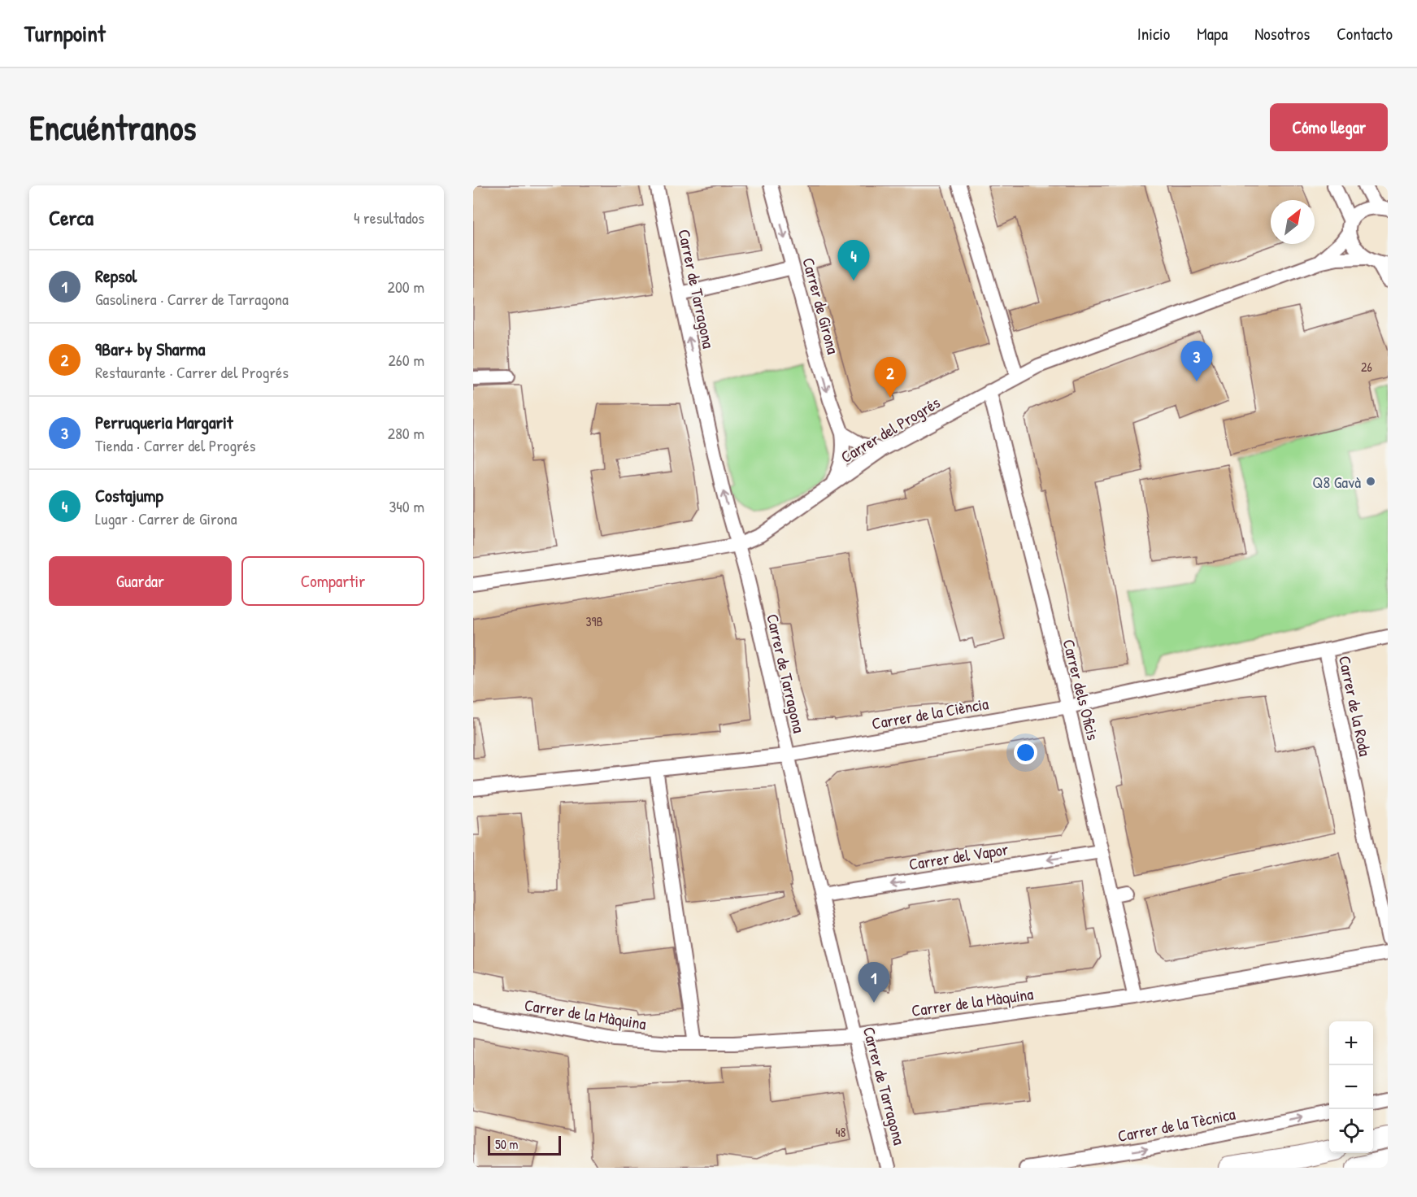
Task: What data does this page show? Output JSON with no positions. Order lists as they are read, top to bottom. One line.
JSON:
{"streets":{"street":["Carrer de Tarragona","Carrer de Girona","Carrer del Progrés","Carrer dels Oficis","Carrer de la Roda","Carrer de la Ciència","Carrer del Vapor","Carrer de la Màquina","Carrer de la Tècnica"]},"crossings":[["Carrer de Tarragona","Carrer del Progrés"],["Carrer de Tarragona","Carrer de la Ciència"],["Carrer de Tarragona","Carrer del Vapor"],["Carrer de Tarragona","Carrer de la Màquina"],["Carrer de Girona","Carrer del Progrés"],["Carrer del Progrés","Carrer dels Oficis"],["Carrer dels Oficis","Carrer de la Ciència"],["Carrer dels Oficis","Carrer del Vapor"],["Carrer dels Oficis","Carrer de la Màquina"],["Carrer de la Roda","Carrer de la Ciència"]],"one_way":["Carrer de Girona","Carrer del Vapor","Carrer de la Tècnica"],"places":["Q8 Gavà"],"house_numbers":["26","39B","48"],"scale_bar":"50 m","north":"top right","page":{"header":"Turnpoint","nav":["Inicio","Mapa","Nosotros","Contacto"],"buttons":["Cómo llegar",["Guardar","Compartir"]],"title":"Encuéntranos","heading":["Cerca","4 resultados"],"pins":["4","3","2","1"],"list":[{"mark":"1","name":"Repsol","note":"Gasolinera · Carrer de Tarragona","value":"200 m"},{"mark":"2","name":"9Bar+ by Sharma","note":"Restaurante · Carrer del Progrés","value":"260 m"},{"mark":"3","name":"Perruqueria Margarit","note":"Tienda · Carrer del Progrés","value":"280 m"},{"mark":"4","name":"Costajump","note":"Lugar · Carrer de Girona","value":"340 m"}],"map_buttons":["+","−"],"scale":"50 m"}}
